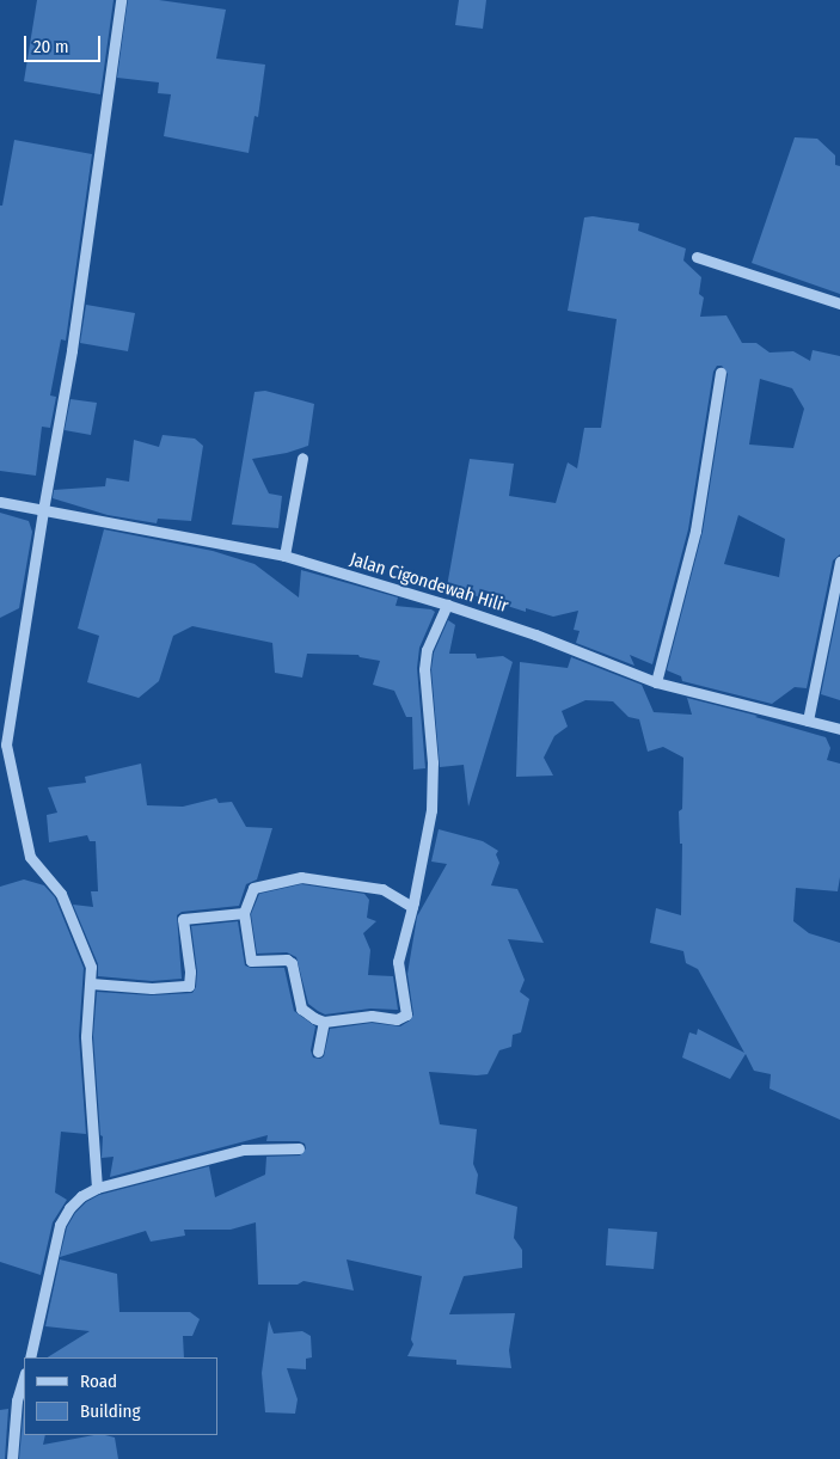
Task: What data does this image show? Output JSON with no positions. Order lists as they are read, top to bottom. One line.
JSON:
{"streets":{"street":["Jalan Cigondewah Hilir"]},"legend":["Road","Building"],"scale_bar":"20 m"}
